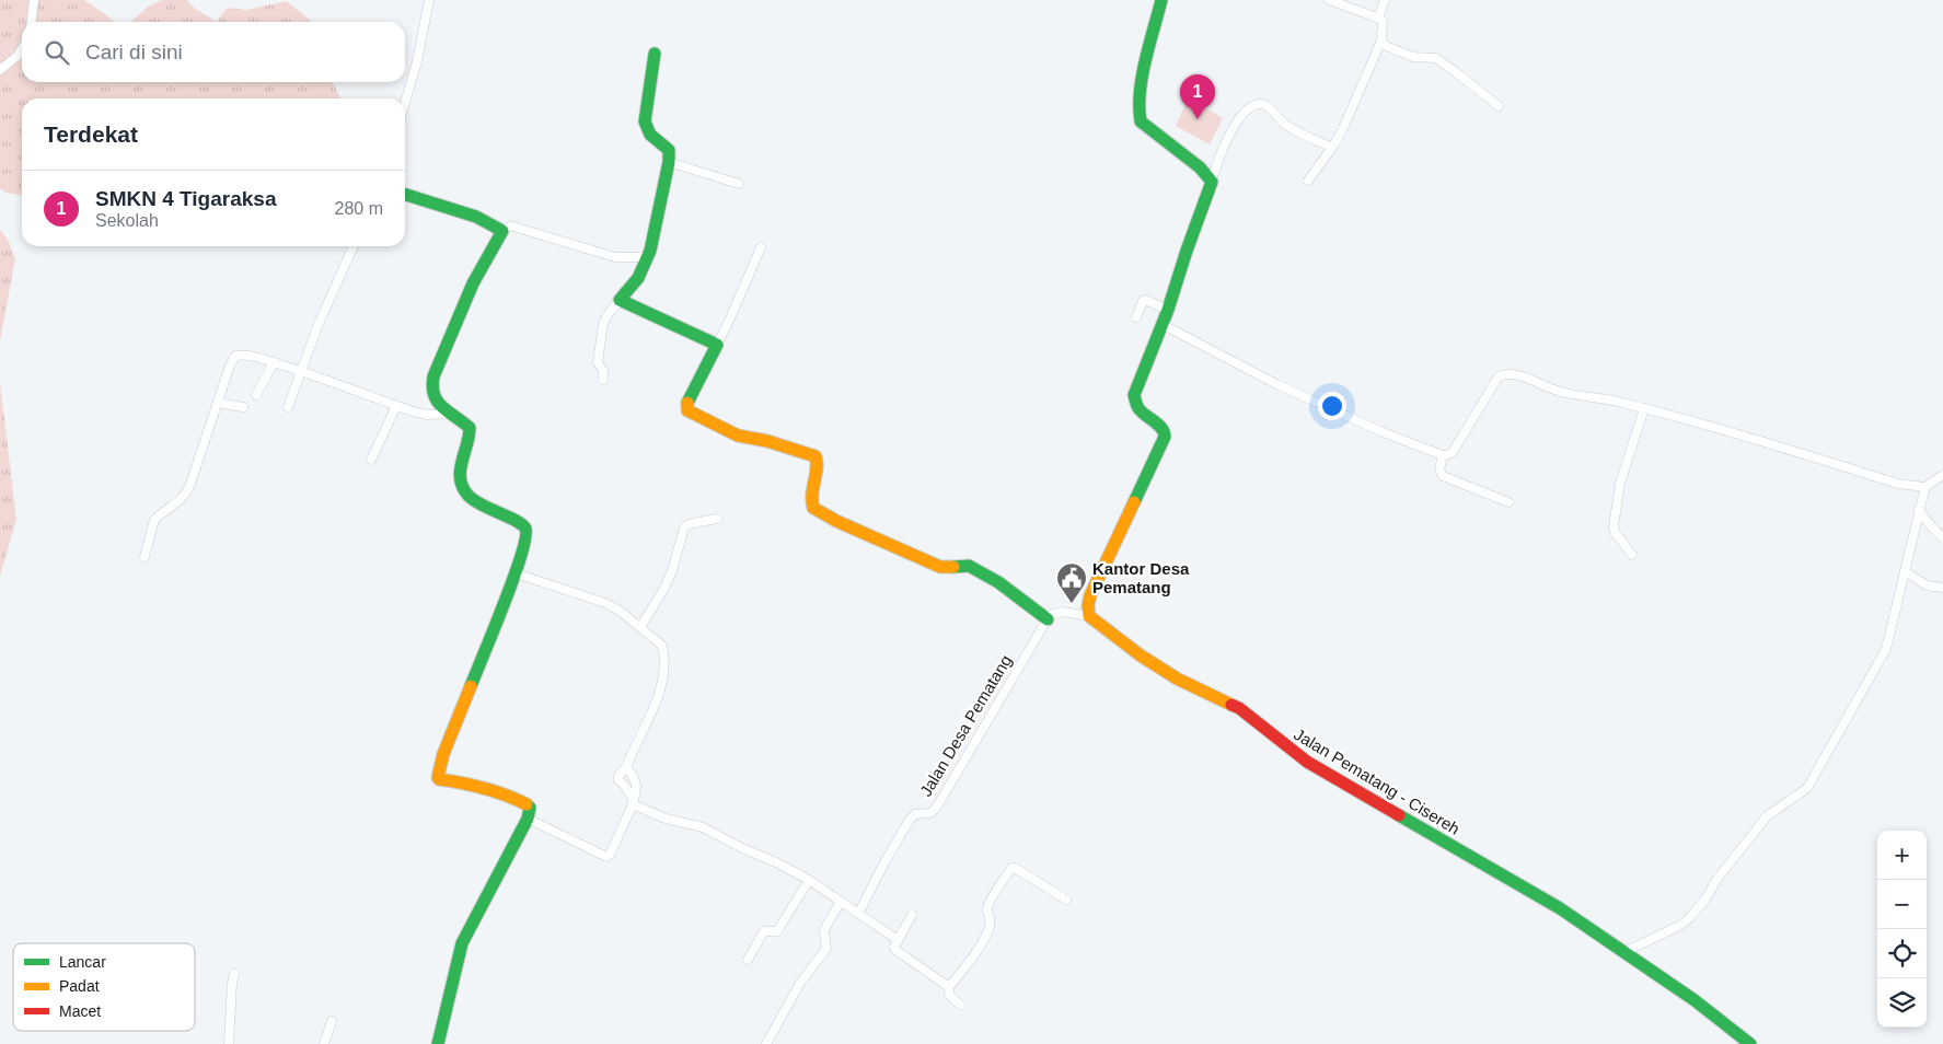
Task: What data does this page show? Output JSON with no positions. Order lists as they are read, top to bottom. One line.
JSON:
{"streets":{"street":["Jalan Desa Pematang","Jalan Pematang - Cisereh"]},"places":{"public building":["Kantor Desa Pematang"]},"legend":["Lancar","Padat","Macet"],"page":{"search":"Cari di sini","pins":"1","heading":"Terdekat","list":[{"mark":"1","name":"SMKN 4 Tigaraksa","note":"Sekolah","value":"280 m"}],"map_buttons":["+","−"]}}
